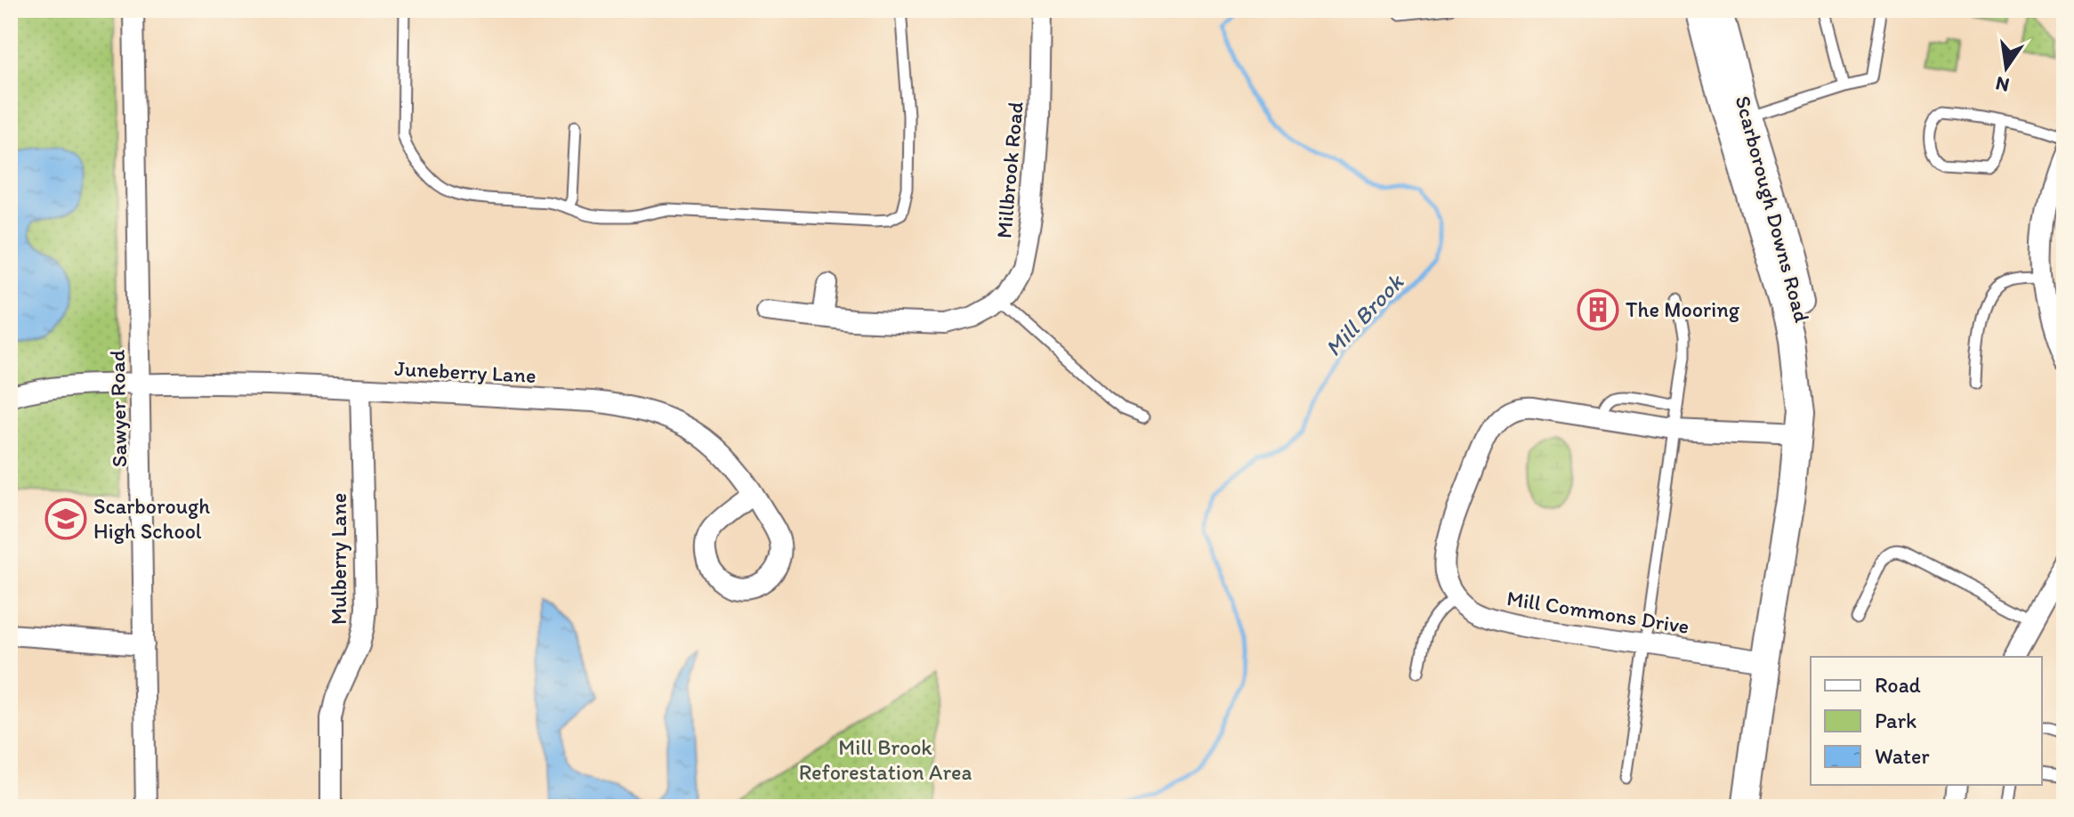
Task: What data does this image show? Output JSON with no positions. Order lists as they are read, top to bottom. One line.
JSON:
{"streets":{"street":["Millbrook Road","Scarborough Downs Road","Juneberry Lane","Sawyer Road","Mulberry Lane","Mill Commons Drive"]},"crossings":[["Scarborough Downs Road","Mill Commons Drive"],["Juneberry Lane","Sawyer Road"],["Juneberry Lane","Mulberry Lane"]],"water":["Mill Brook"],"parks":["Mill Brook Reforestation Area"],"places":{"building":["The Mooring"],"school or university":["Scarborough High School"]},"legend":["Road","Park","Water"],"north":"bottom"}
